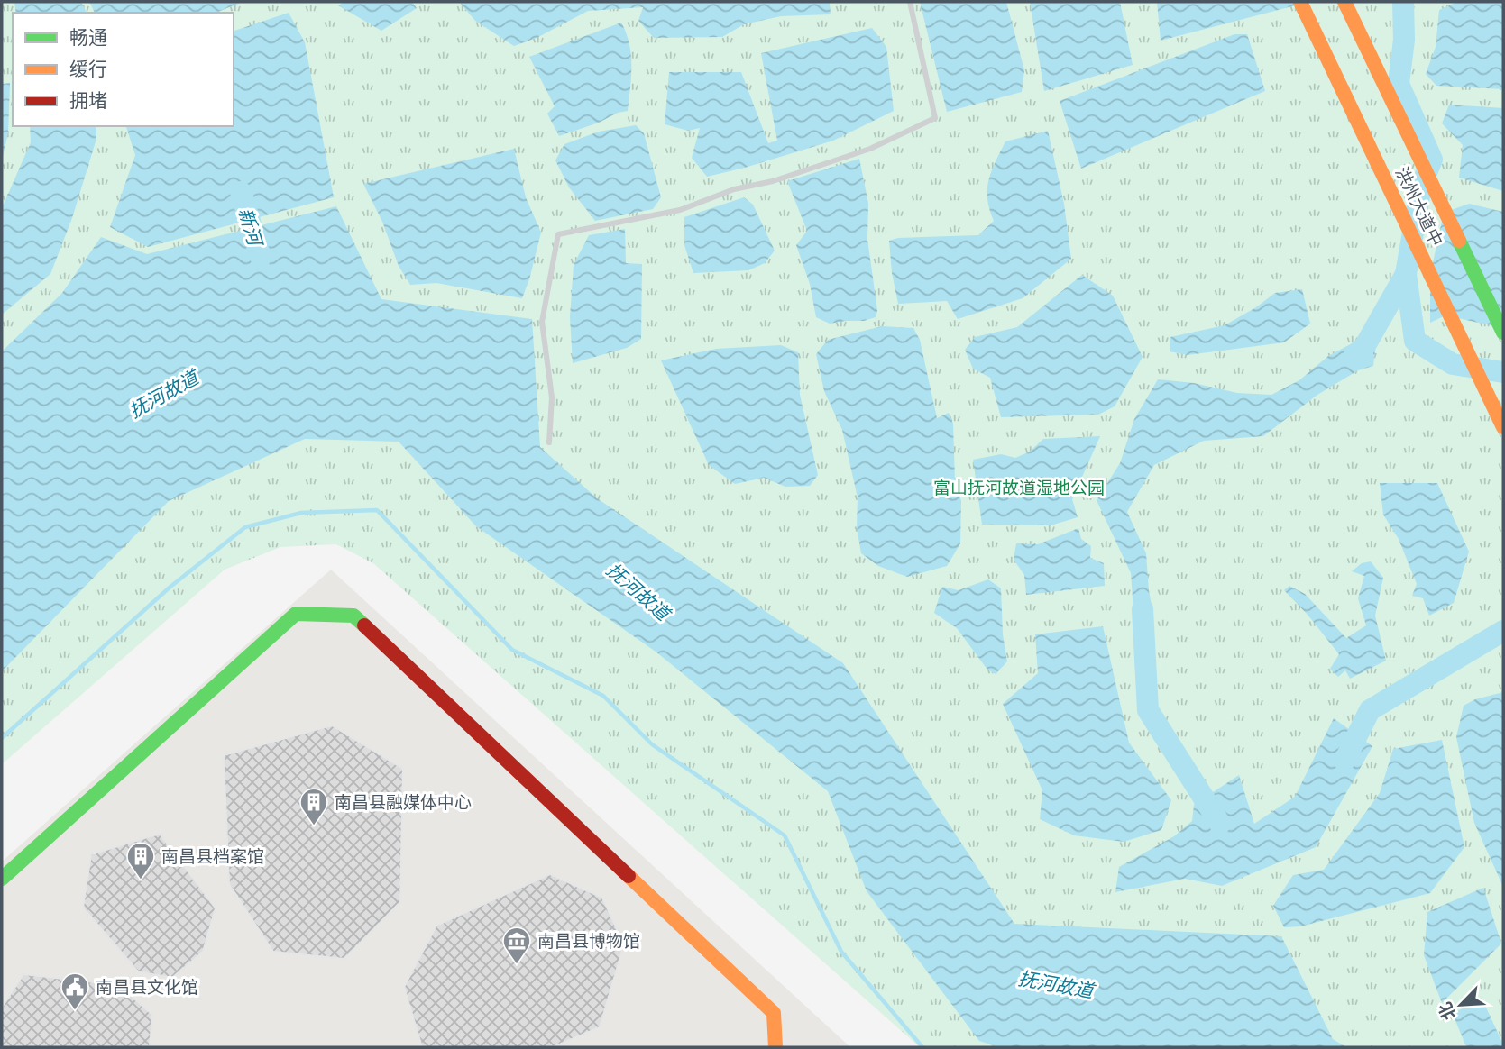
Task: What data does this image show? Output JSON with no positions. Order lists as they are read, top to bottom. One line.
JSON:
{"streets":{"main road":["洪州大道中"]},"water":["新河","抚河故道"],"parks":["富山抚河故道湿地公园"],"places":{"building":["南昌县融媒体中心","南昌县档案馆"],"museum":["南昌县博物馆"],"public building":["南昌县文化馆"]},"legend":["畅通","缓行","拥堵"],"north":"bottom left"}
